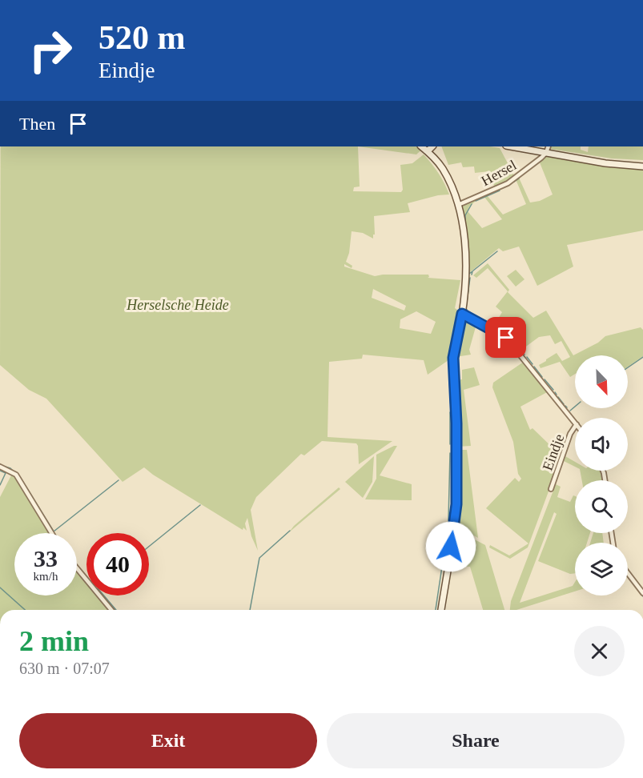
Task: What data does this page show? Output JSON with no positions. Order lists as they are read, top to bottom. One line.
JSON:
{"streets":{"street":["Hersel","Eindje"]},"parks":["Herselsche Heide"],"north":"bottom right","page":{"turn":["520 m","Eindje"],"then":"Then","speed":"33 km/h","limit":"40","heading":["2 min","630 m · 07:07"],"buttons":["Exit","Share"]}}
